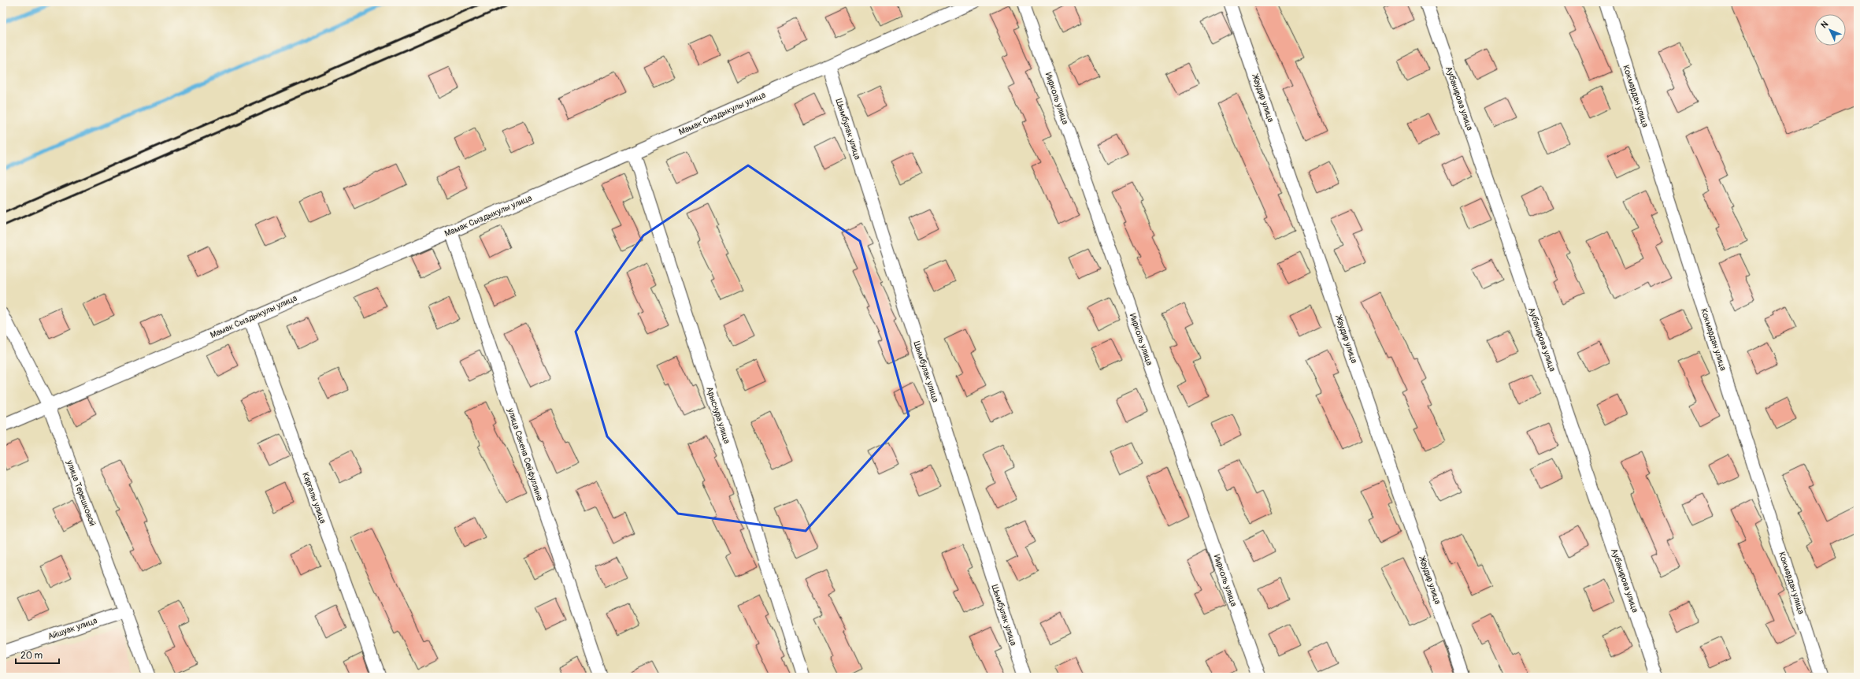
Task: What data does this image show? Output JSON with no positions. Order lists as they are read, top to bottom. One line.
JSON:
{"streets":{"street":["Кокмардан улица","Иирколь улица","Жаудир улица","Аубакирова улица","Мамак Сыздыкулы улица","Шымбулак улица","Арыснура улица","улица Сакена Сейфуллина","улица Терешковой","Каргалы улица","Айшуак улица"]},"crossings":[["Мамак Сыздыкулы улица","Шымбулак улица"],["Мамак Сыздыкулы улица","Арыснура улица"],["Мамак Сыздыкулы улица","улица Сакена Сейфуллина"],["Мамак Сыздыкулы улица","улица Терешковой"],["Мамак Сыздыкулы улица","Каргалы улица"],["улица Терешковой","Айшуак улица"]],"scale_bar":"20 m","north":"top left"}
